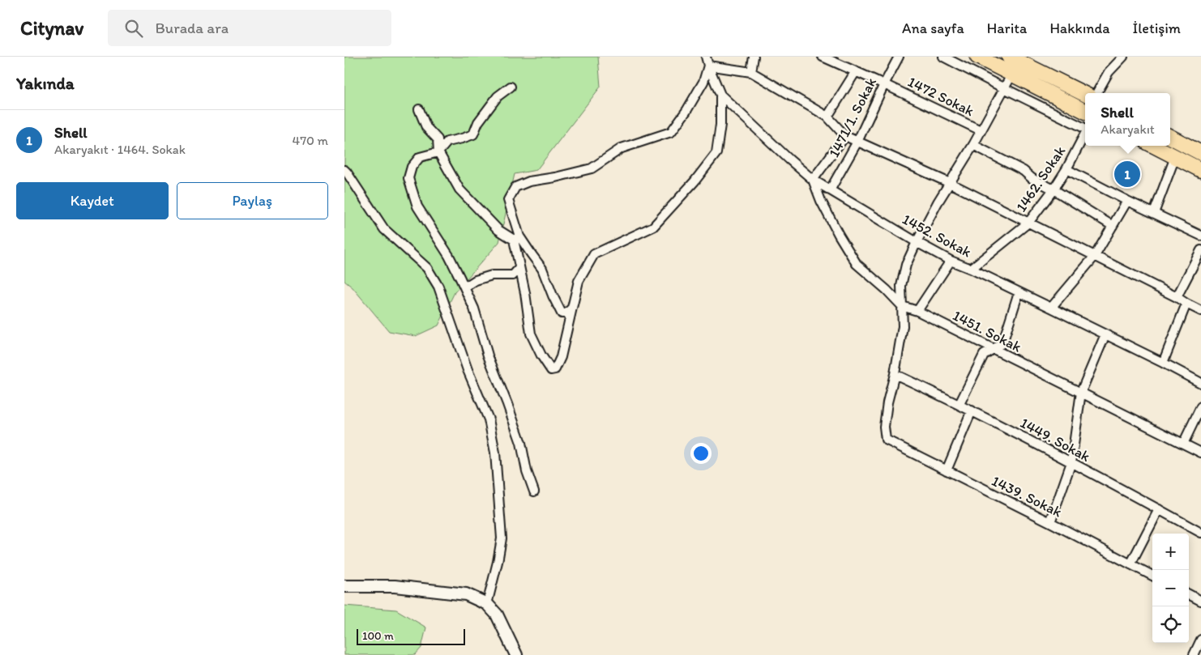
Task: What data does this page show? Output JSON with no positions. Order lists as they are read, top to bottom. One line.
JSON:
{"streets":{"street":["1472 Sokak","1471/1. Sokak","1462. Sokak","1452. Sokak","1451. Sokak","1449. Sokak","1439. Sokak"]},"crossings":[["1472 Sokak","1471/1. Sokak"],["1471/1. Sokak","1452. Sokak"],["1462. Sokak","1452. Sokak"],["1452. Sokak","1451. Sokak"],["1449. Sokak","1439. Sokak"]],"scale_bar":"100 m","page":{"header":"Citynav","search":"Burada ara","nav":["Ana sayfa","Harita","Hakkında","İletişim"],"heading":"Yakında","popup":["Shell","Akaryakıt"],"list":[{"mark":"1","name":"Shell","note":"Akaryakıt · 1464. Sokak","value":"470 m"}],"pins":"1","buttons":["Kaydet","Paylaş"],"map_buttons":["+","−"],"scale":"100 m"}}
